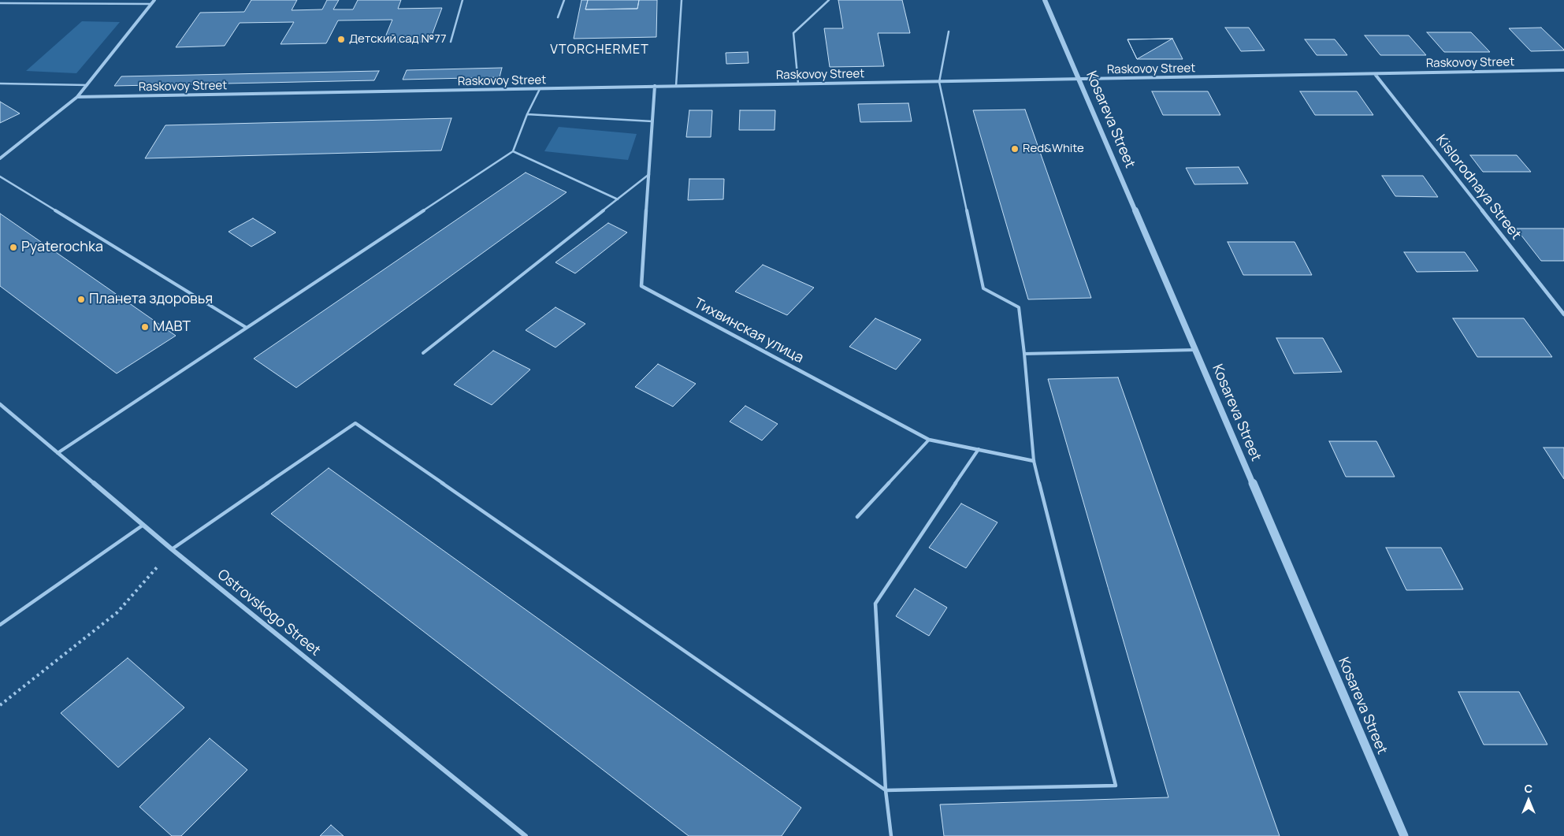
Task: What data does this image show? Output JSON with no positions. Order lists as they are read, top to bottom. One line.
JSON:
{"streets":{"street":["Raskovoy Street","Kosareva Street","Kislorodnaya Street","Тихвинская улица","Ostrovskogo Street"]},"crossings":[["Raskovoy Street","Kosareva Street"],["Raskovoy Street","Kislorodnaya Street"],["Raskovoy Street","Тихвинская улица"]],"districts":["VTORCHERMET"],"places":["Детский сад №77","Red&White","Pyaterochka","Планета здоровья","МАВТ"],"north":"top"}
